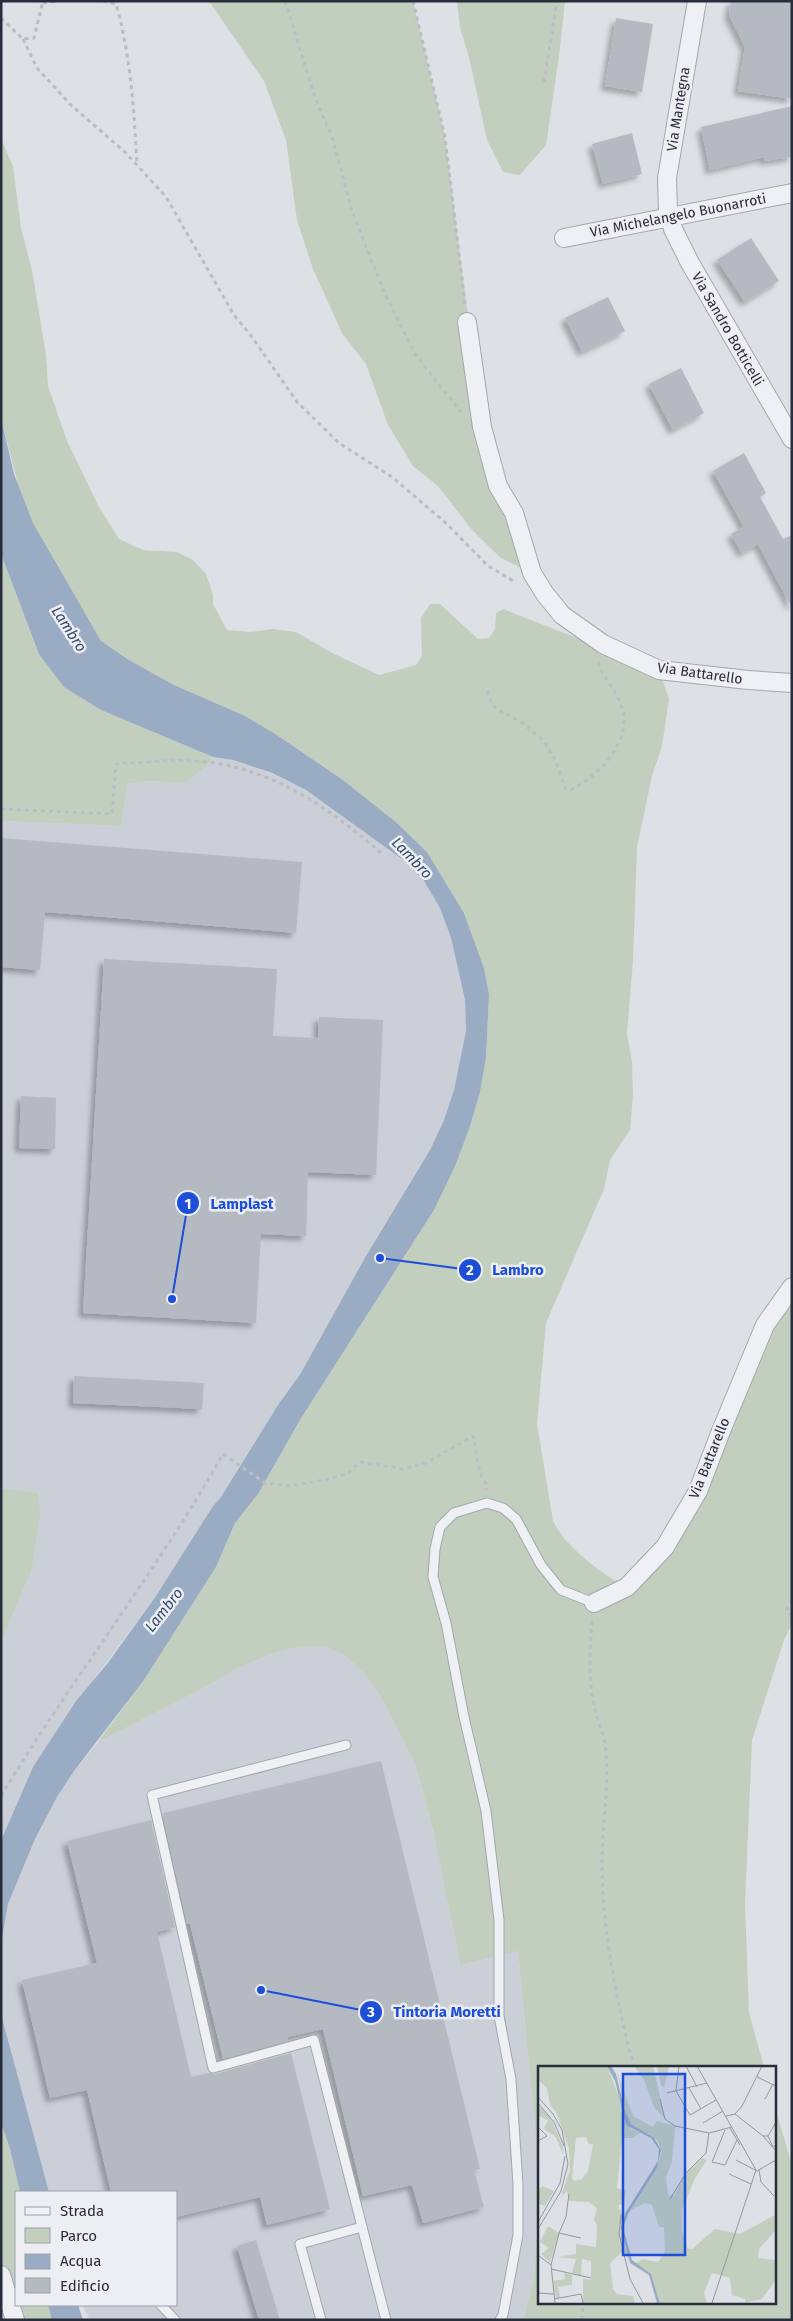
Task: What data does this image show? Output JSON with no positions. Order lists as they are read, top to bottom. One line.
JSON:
{"streets":{"street":["Via Mantegna","Via Michelangelo Buonarroti","Via Sandro Botticelli","Via Battarello"]},"crossings":[["Via Mantegna","Via Michelangelo Buonarroti"],["Via Mantegna","Via Sandro Botticelli"],["Via Michelangelo Buonarroti","Via Sandro Botticelli"]],"water":["Lambro"],"places":["Lambro","Lamplast","Tintoria Moretti"],"legend":["Strada","Parco","Acqua","Edificio"]}
